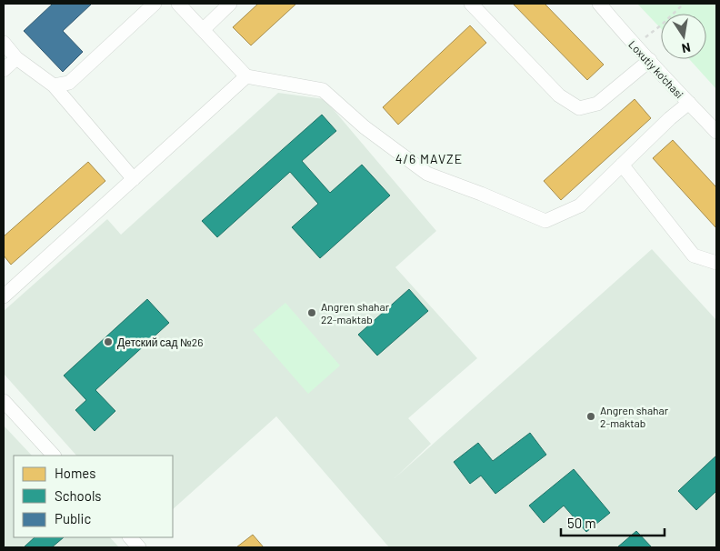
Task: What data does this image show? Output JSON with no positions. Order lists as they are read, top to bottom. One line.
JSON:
{"streets":{"street":["Loxutiy ko'chasi"]},"districts":["4/6 MAVZE"],"places":["Angren shahar 22-maktab","Детский сад №26","Angren shahar 2-maktab"],"legend":["Homes","Schools","Public"],"scale_bar":"50 m","north":"bottom"}
